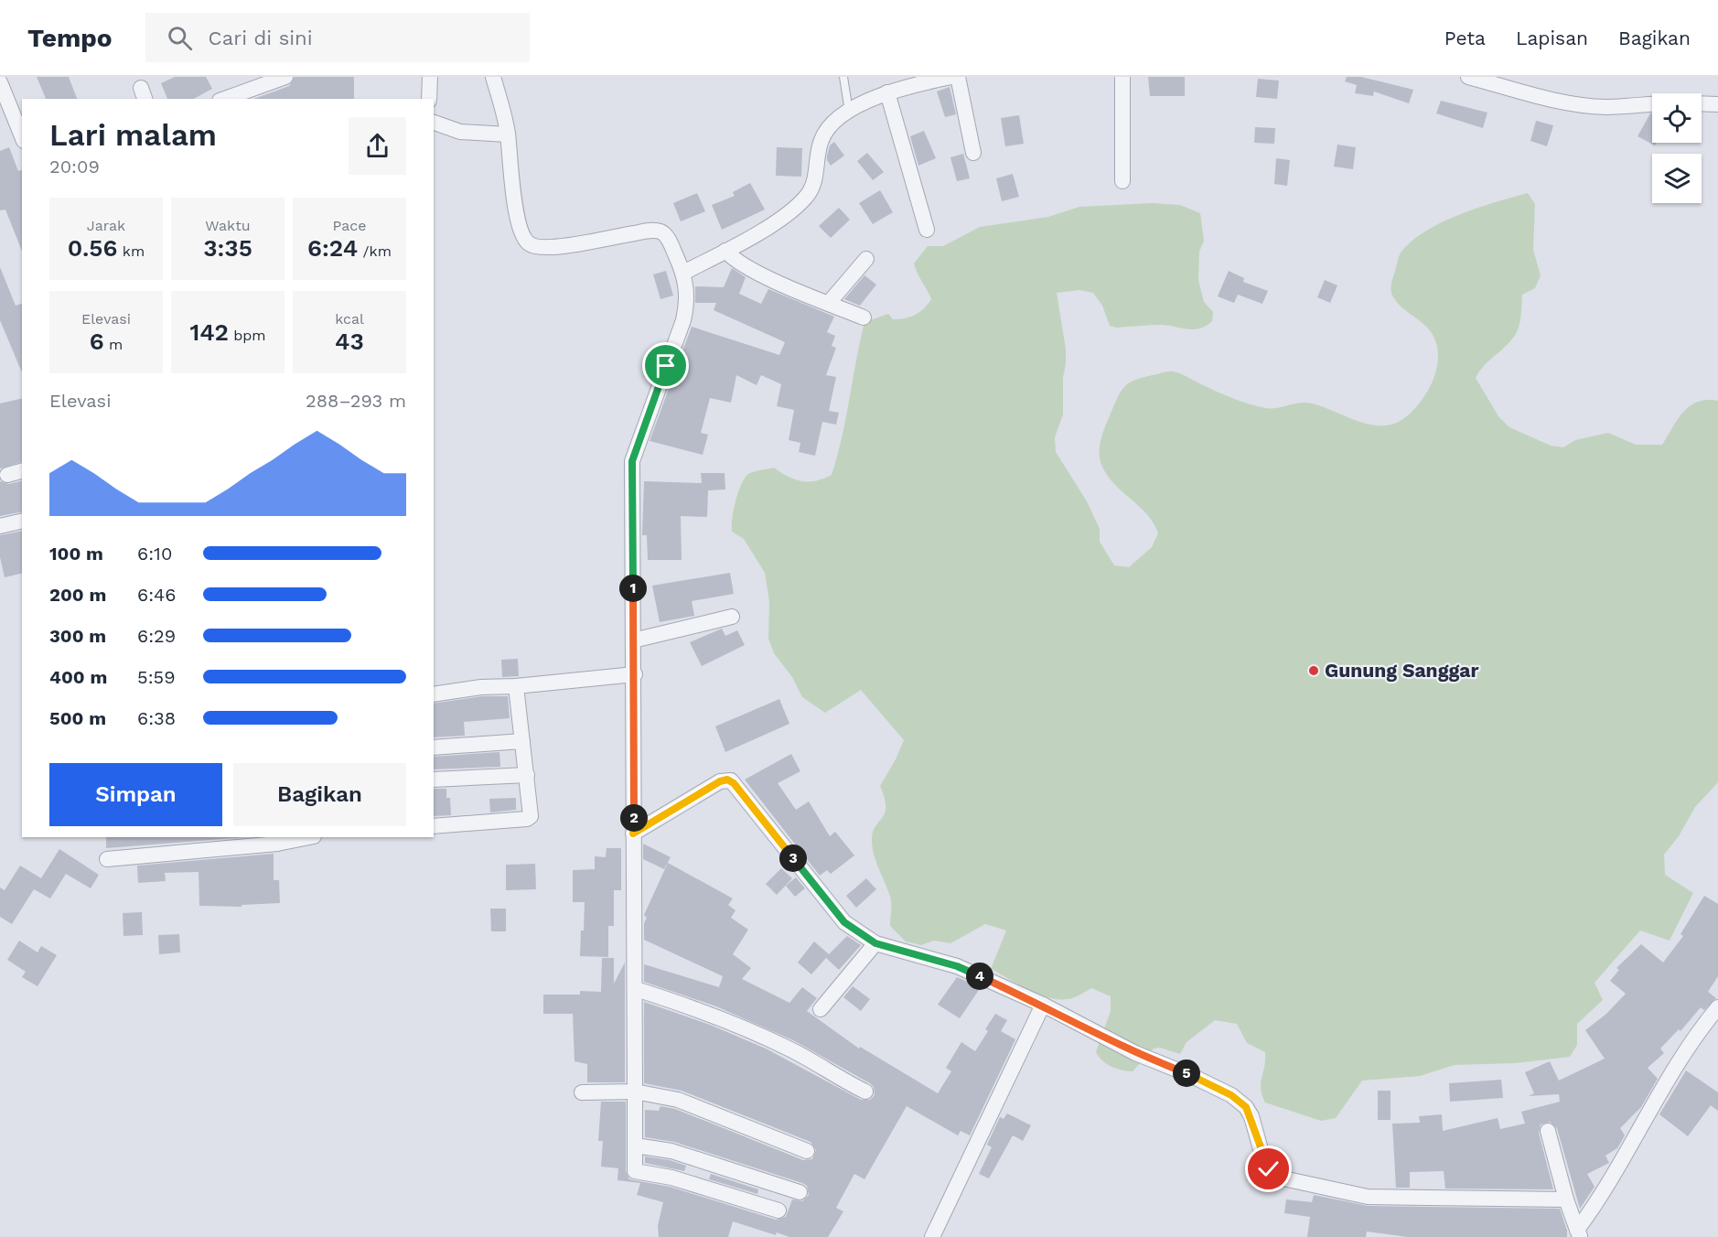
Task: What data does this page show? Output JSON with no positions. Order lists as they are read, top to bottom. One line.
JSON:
{"places":["Gunung Sanggar"],"page":{"header":"Tempo","search":"Cari di sini","nav":["Peta","Lapisan","Bagikan"],"heading":["Lari malam","20:09"],"stats":[["Jarak","0.56 km"],["Waktu","3:35"],["Pace","6:24 /km"],["Elevasi","6 m"],["142 bpm"],["kcal","43"]],"chart":["Elevasi","288–293 m"],"list":[{"name":"100 m","note":"6:10"},{"name":"200 m","note":"6:46"},{"name":"300 m","note":"6:29"},{"name":"400 m","note":"5:59"},{"name":"500 m","note":"6:38"}],"pins":["1","2","3","4","5"],"buttons":["Simpan","Bagikan"]}}
